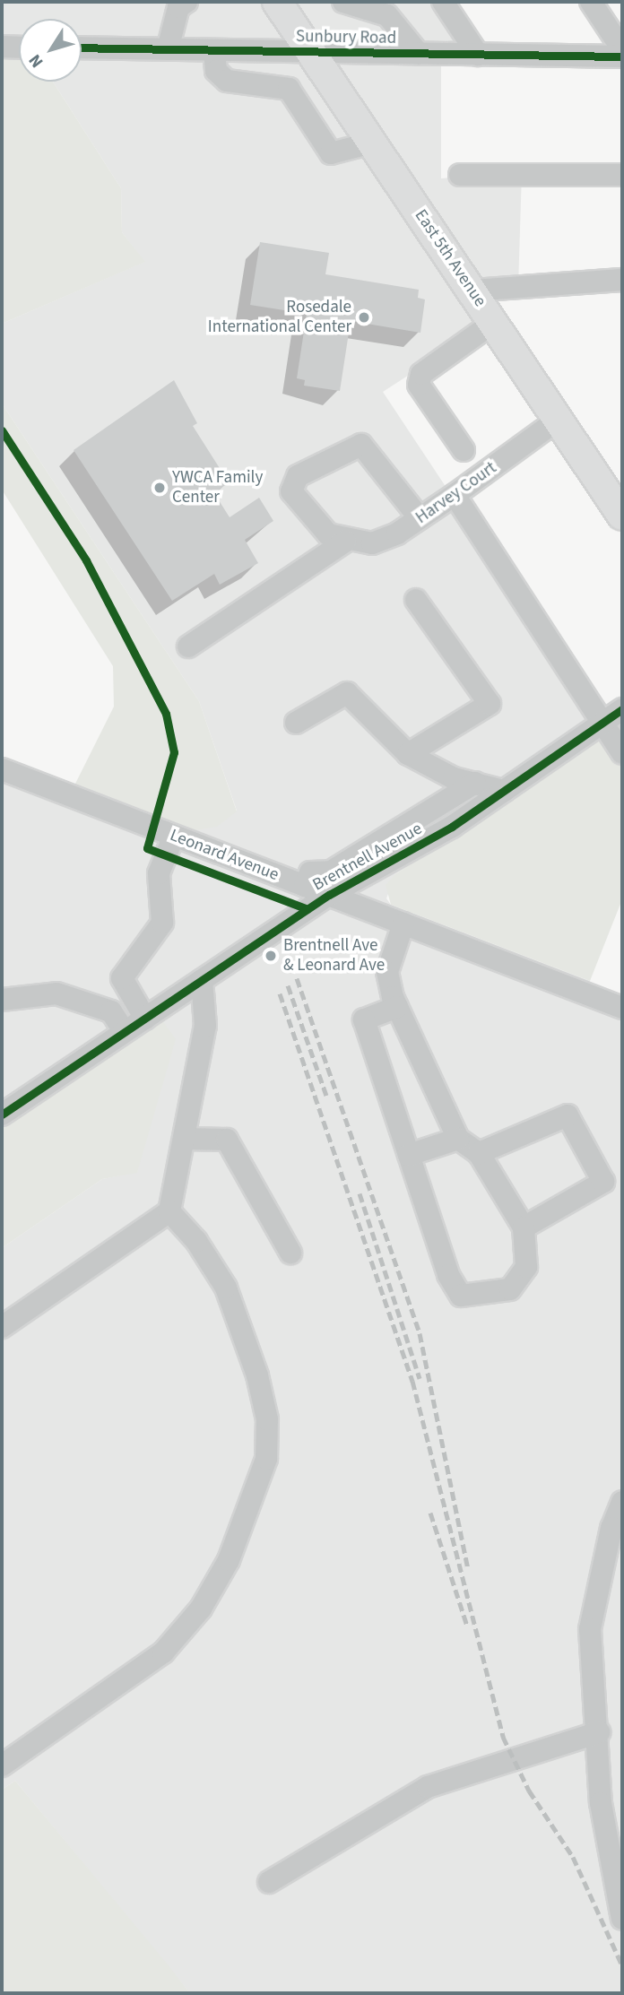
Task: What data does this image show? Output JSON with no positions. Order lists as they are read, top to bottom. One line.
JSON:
{"streets":{"main road":["East 5th Avenue"],"street":["Sunbury Road","Harvey Court","Leonard Avenue","Brentnell Avenue"]},"crossings":[["Sunbury Road","East 5th Avenue"],["East 5th Avenue","Harvey Court"],["Leonard Avenue","Brentnell Avenue"]],"places":["Rosedale International Center","YWCA Family Center","Brentnell Ave & Leonard Ave"],"north":"bottom left"}
